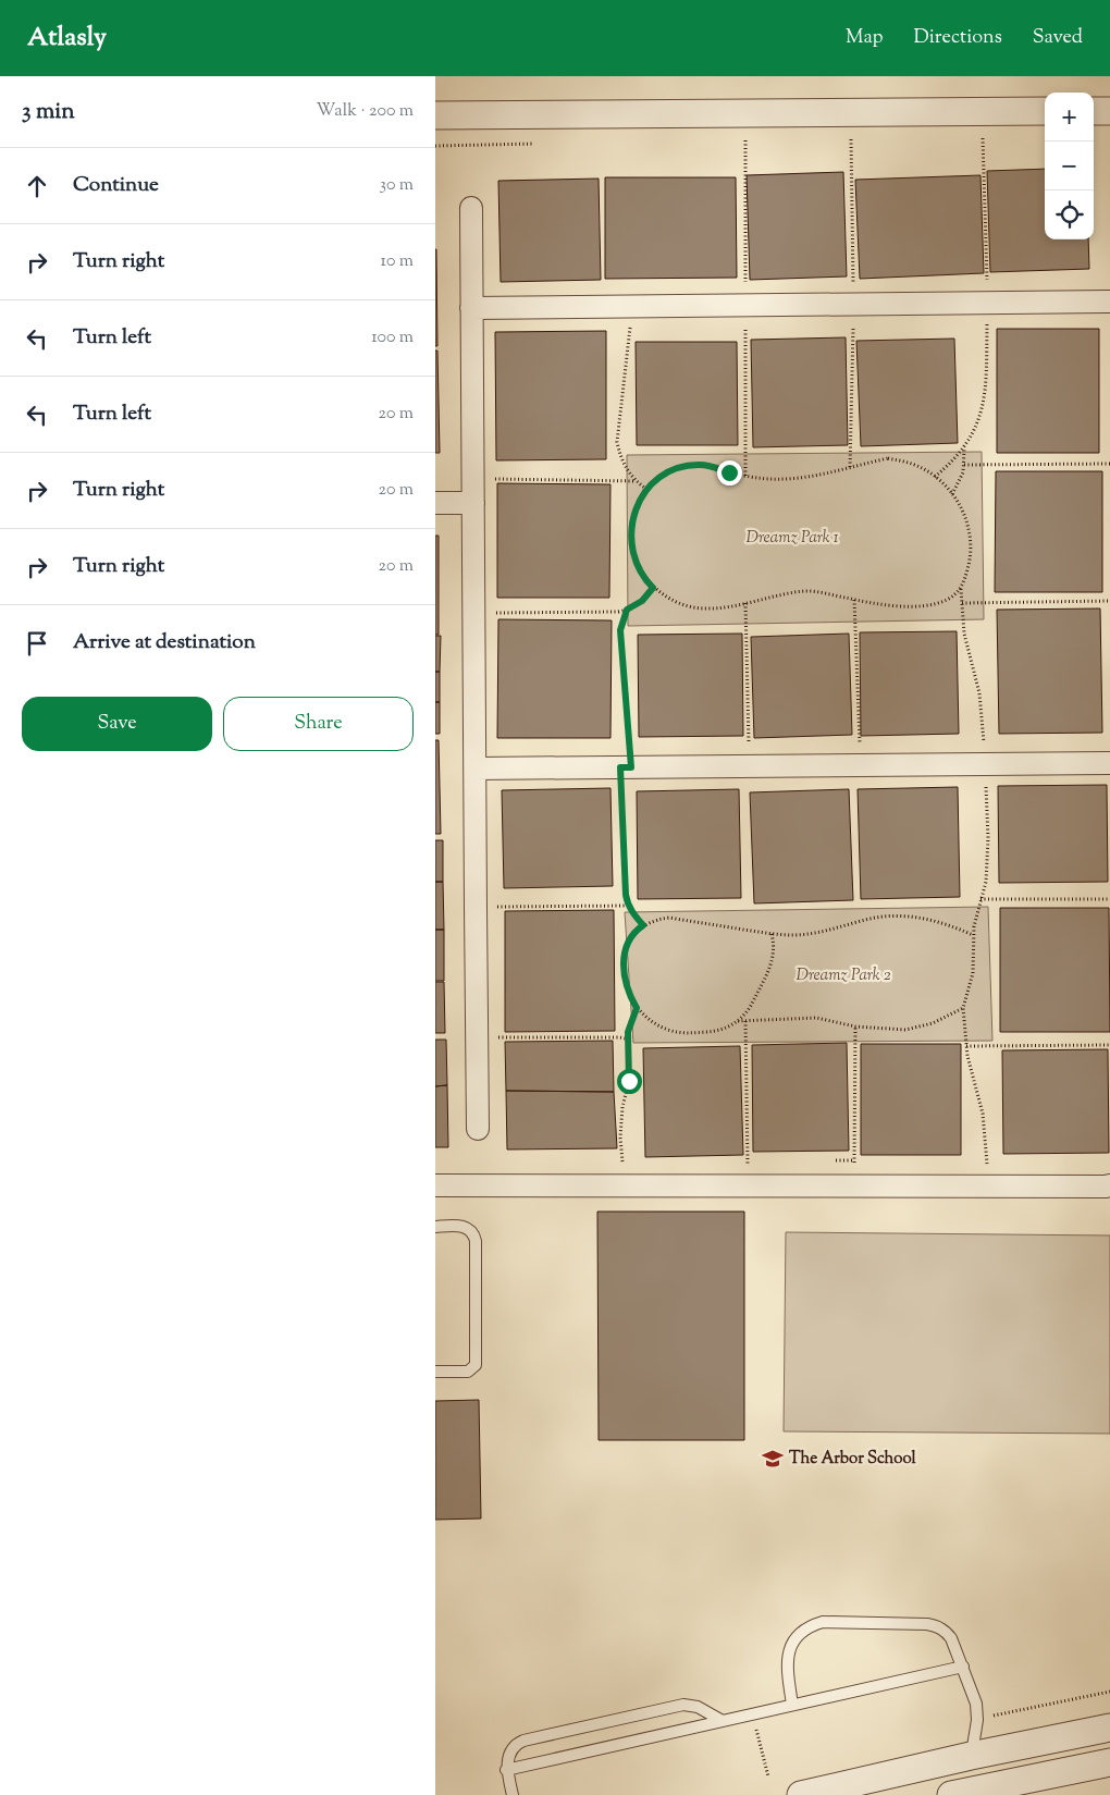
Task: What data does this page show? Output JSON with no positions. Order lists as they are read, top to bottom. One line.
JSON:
{"parks":["Dreamz Park 1","Dreamz Park 2"],"places":{"school or university":["The Arbor School"]},"page":{"header":"Atlasly","nav":["Map","Directions","Saved"],"heading":["3 min","Walk · 200 m"],"map_buttons":["+","−"],"list":[["Continue","30 m"],["Turn right","10 m"],["Turn left","100 m"],["Turn left","20 m"],["Turn right","20 m"],["Turn right","20 m"],"Arrive at destination"],"buttons":["Save","Share"]}}
